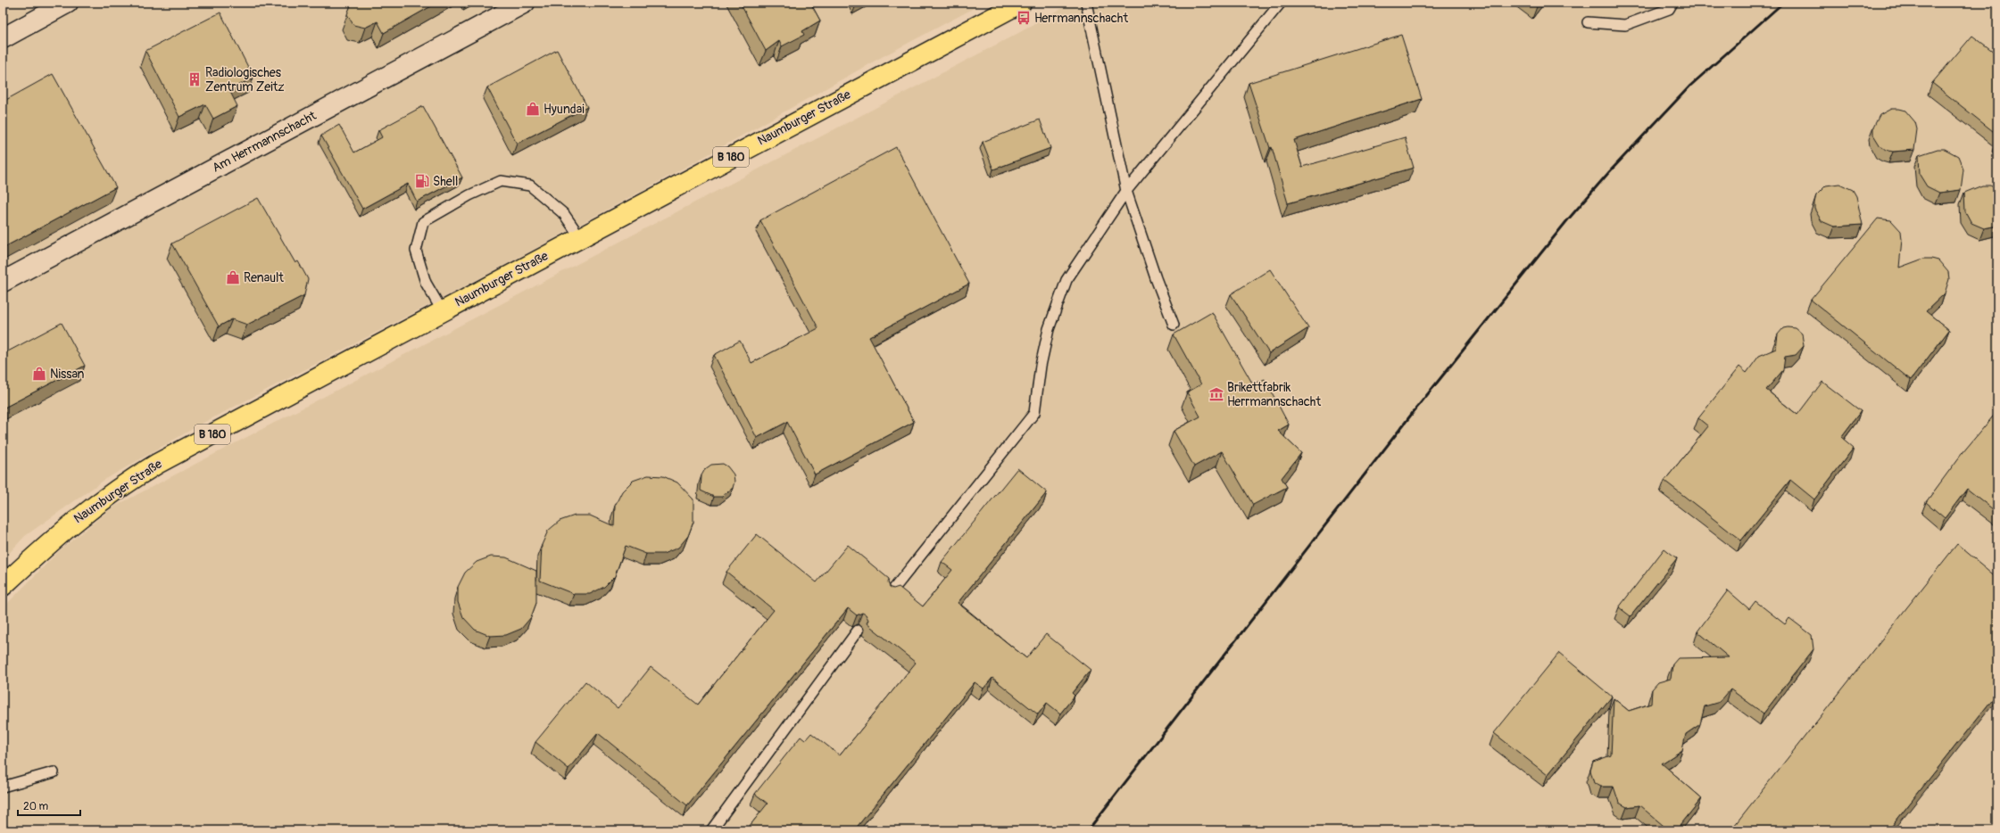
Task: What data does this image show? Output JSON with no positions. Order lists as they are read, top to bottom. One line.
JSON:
{"streets":{"main road":["Naumburger Straße","B 180"],"street":["Am Herrmannschacht"]},"places":{"bus stop":["Herrmannschacht"],"building":["Radiologisches Zentrum Zeitz"],"shop":["Hyundai","Renault","Nissan"],"fuel station":["Shell"],"museum":["Brikettfabrik Herrmannschacht"]},"scale_bar":"20 m"}
